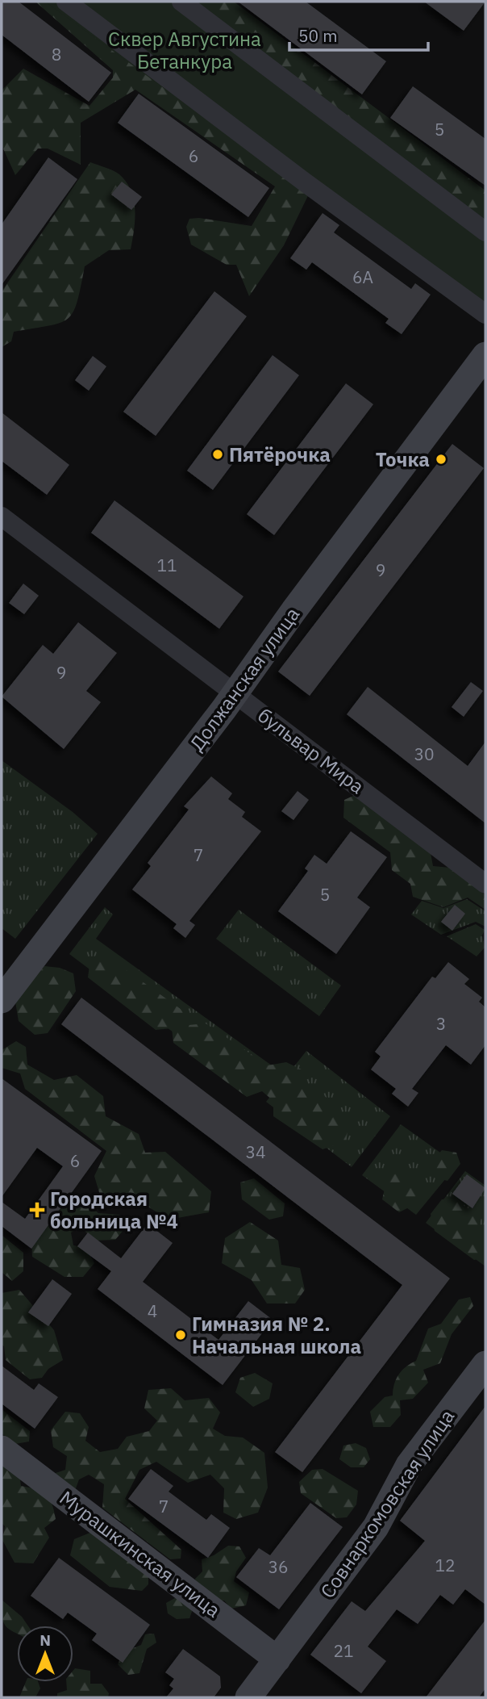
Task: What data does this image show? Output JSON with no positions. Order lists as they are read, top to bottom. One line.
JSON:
{"streets":{"main road":["Должанская улица","Совнаркомовская улица","Мурашкинская улица"],"street":["бульвар Мира"]},"crossings":[["Должанская улица","бульвар Мира"],["Совнаркомовская улица","Мурашкинская улица"]],"parks":["Сквер Августина Бетанкура"],"places":{"other":["Пятёрочка","Точка","Гимназия № 2. Начальная школа"],"health":["Городская больница №4"]},"house_numbers":["8","5","6","6А","11","9","9","30","7","5","3","34","6","4","7","12","36","21"],"scale_bar":"50 m","north":"top"}
